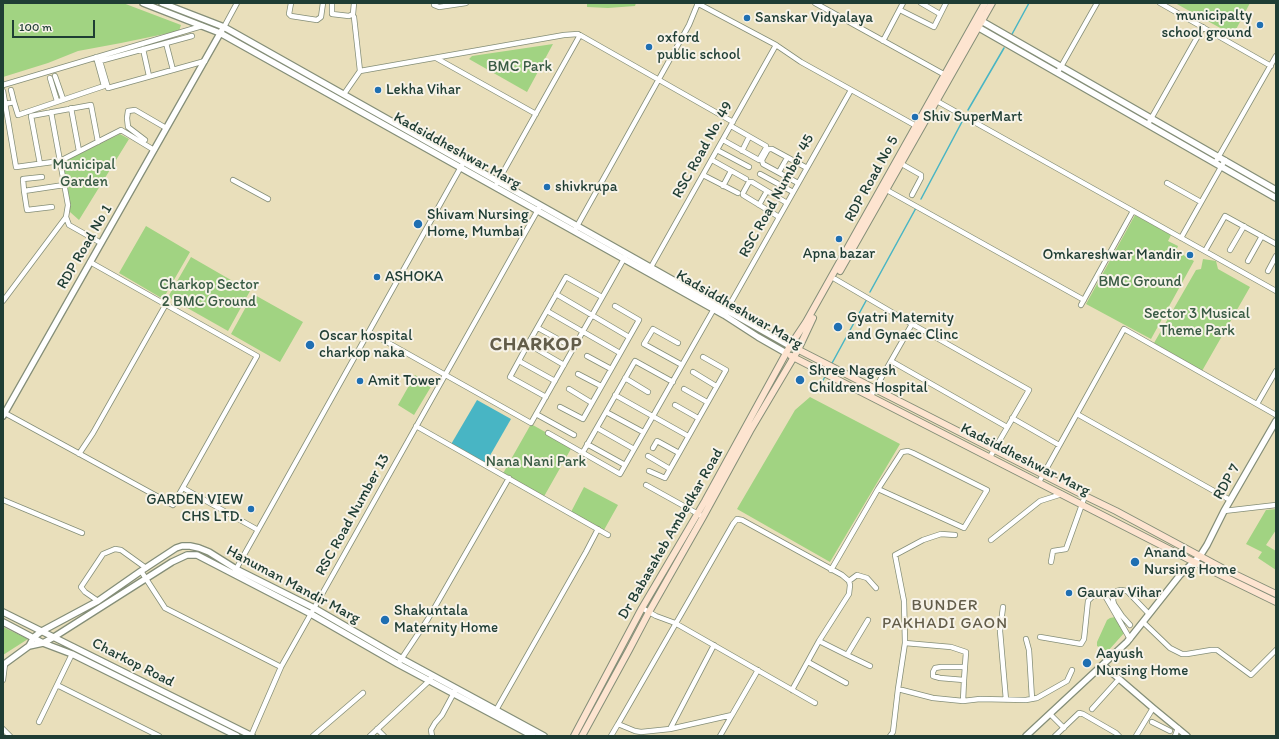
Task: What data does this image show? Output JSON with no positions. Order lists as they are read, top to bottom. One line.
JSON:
{"streets":{"main road":["Kadsiddheshwar Marg","RDP Road No 5","Dr Babasaheb Ambedkar Road"],"street":["RSC Road No. 49","RSC Road Number 45","RDP Road No 1","RDP 7","RSC Road Number 13","Hanuman Mandir Marg","Charkop Road"]},"crossings":[["RSC Road No. 49","Kadsiddheshwar Marg"],["Kadsiddheshwar Marg","RDP Road No 5"],["Kadsiddheshwar Marg","RSC Road Number 45"],["Kadsiddheshwar Marg","RDP Road No 1"],["Kadsiddheshwar Marg","RDP 7"],["Kadsiddheshwar Marg","RSC Road Number 13"],["Kadsiddheshwar Marg","Dr Babasaheb Ambedkar Road"],["RDP Road No 5","Dr Babasaheb Ambedkar Road"],["RSC Road Number 13","Hanuman Mandir Marg"],["RSC Road Number 13","Charkop Road"],["Hanuman Mandir Marg","Charkop Road"]],"districts":["CHARKOP","BUNDER PAKHADI GAON"],"parks":["BMC Park","Municipal Garden","BMC Ground","Charkop Sector 2 BMC Ground","Sector 3 Musical Theme Park","Nana Nani Park"],"places":["Sanskar Vidyalaya","municipalty school ground","oxford public school","Lekha Vihar","Shiv SuperMart","shivkrupa","Shivam Nursing Home, Mumbai","Apna bazar","Omkareshwar Mandir","ASHOKA","Gyatri Maternity and Gynaec Clinc","Oscar hospital charkop naka","Shree Nagesh Childrens Hospital","Amit Tower","GARDEN VIEW CHS LTD.","Anand Nursing Home","Gaurav Vihar","Shakuntala Maternity Home","Aayush Nursing Home"],"scale_bar":"100 m"}
